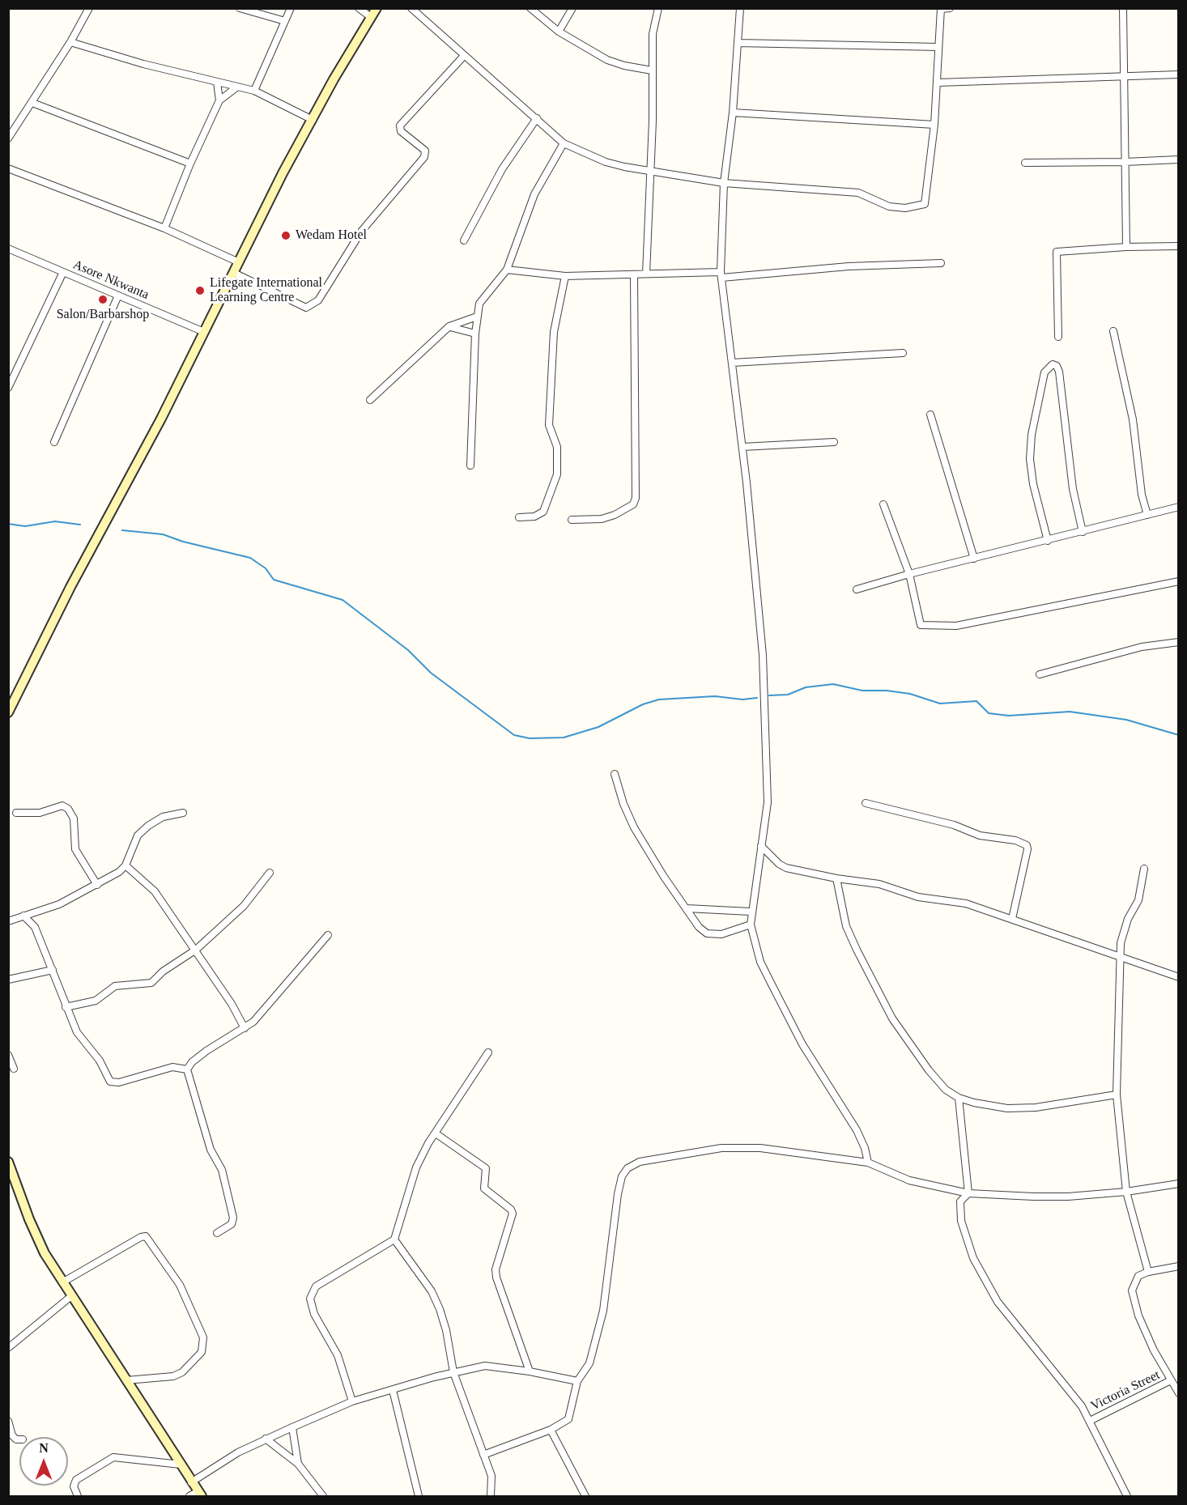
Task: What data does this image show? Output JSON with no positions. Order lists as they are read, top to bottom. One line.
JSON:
{"streets":{"street":["Asore Nkwanta","Victoria Street"]},"places":["Wedam Hotel","Lifegate International Learning Centre","Salon/Barbarshop"],"north":"top"}
